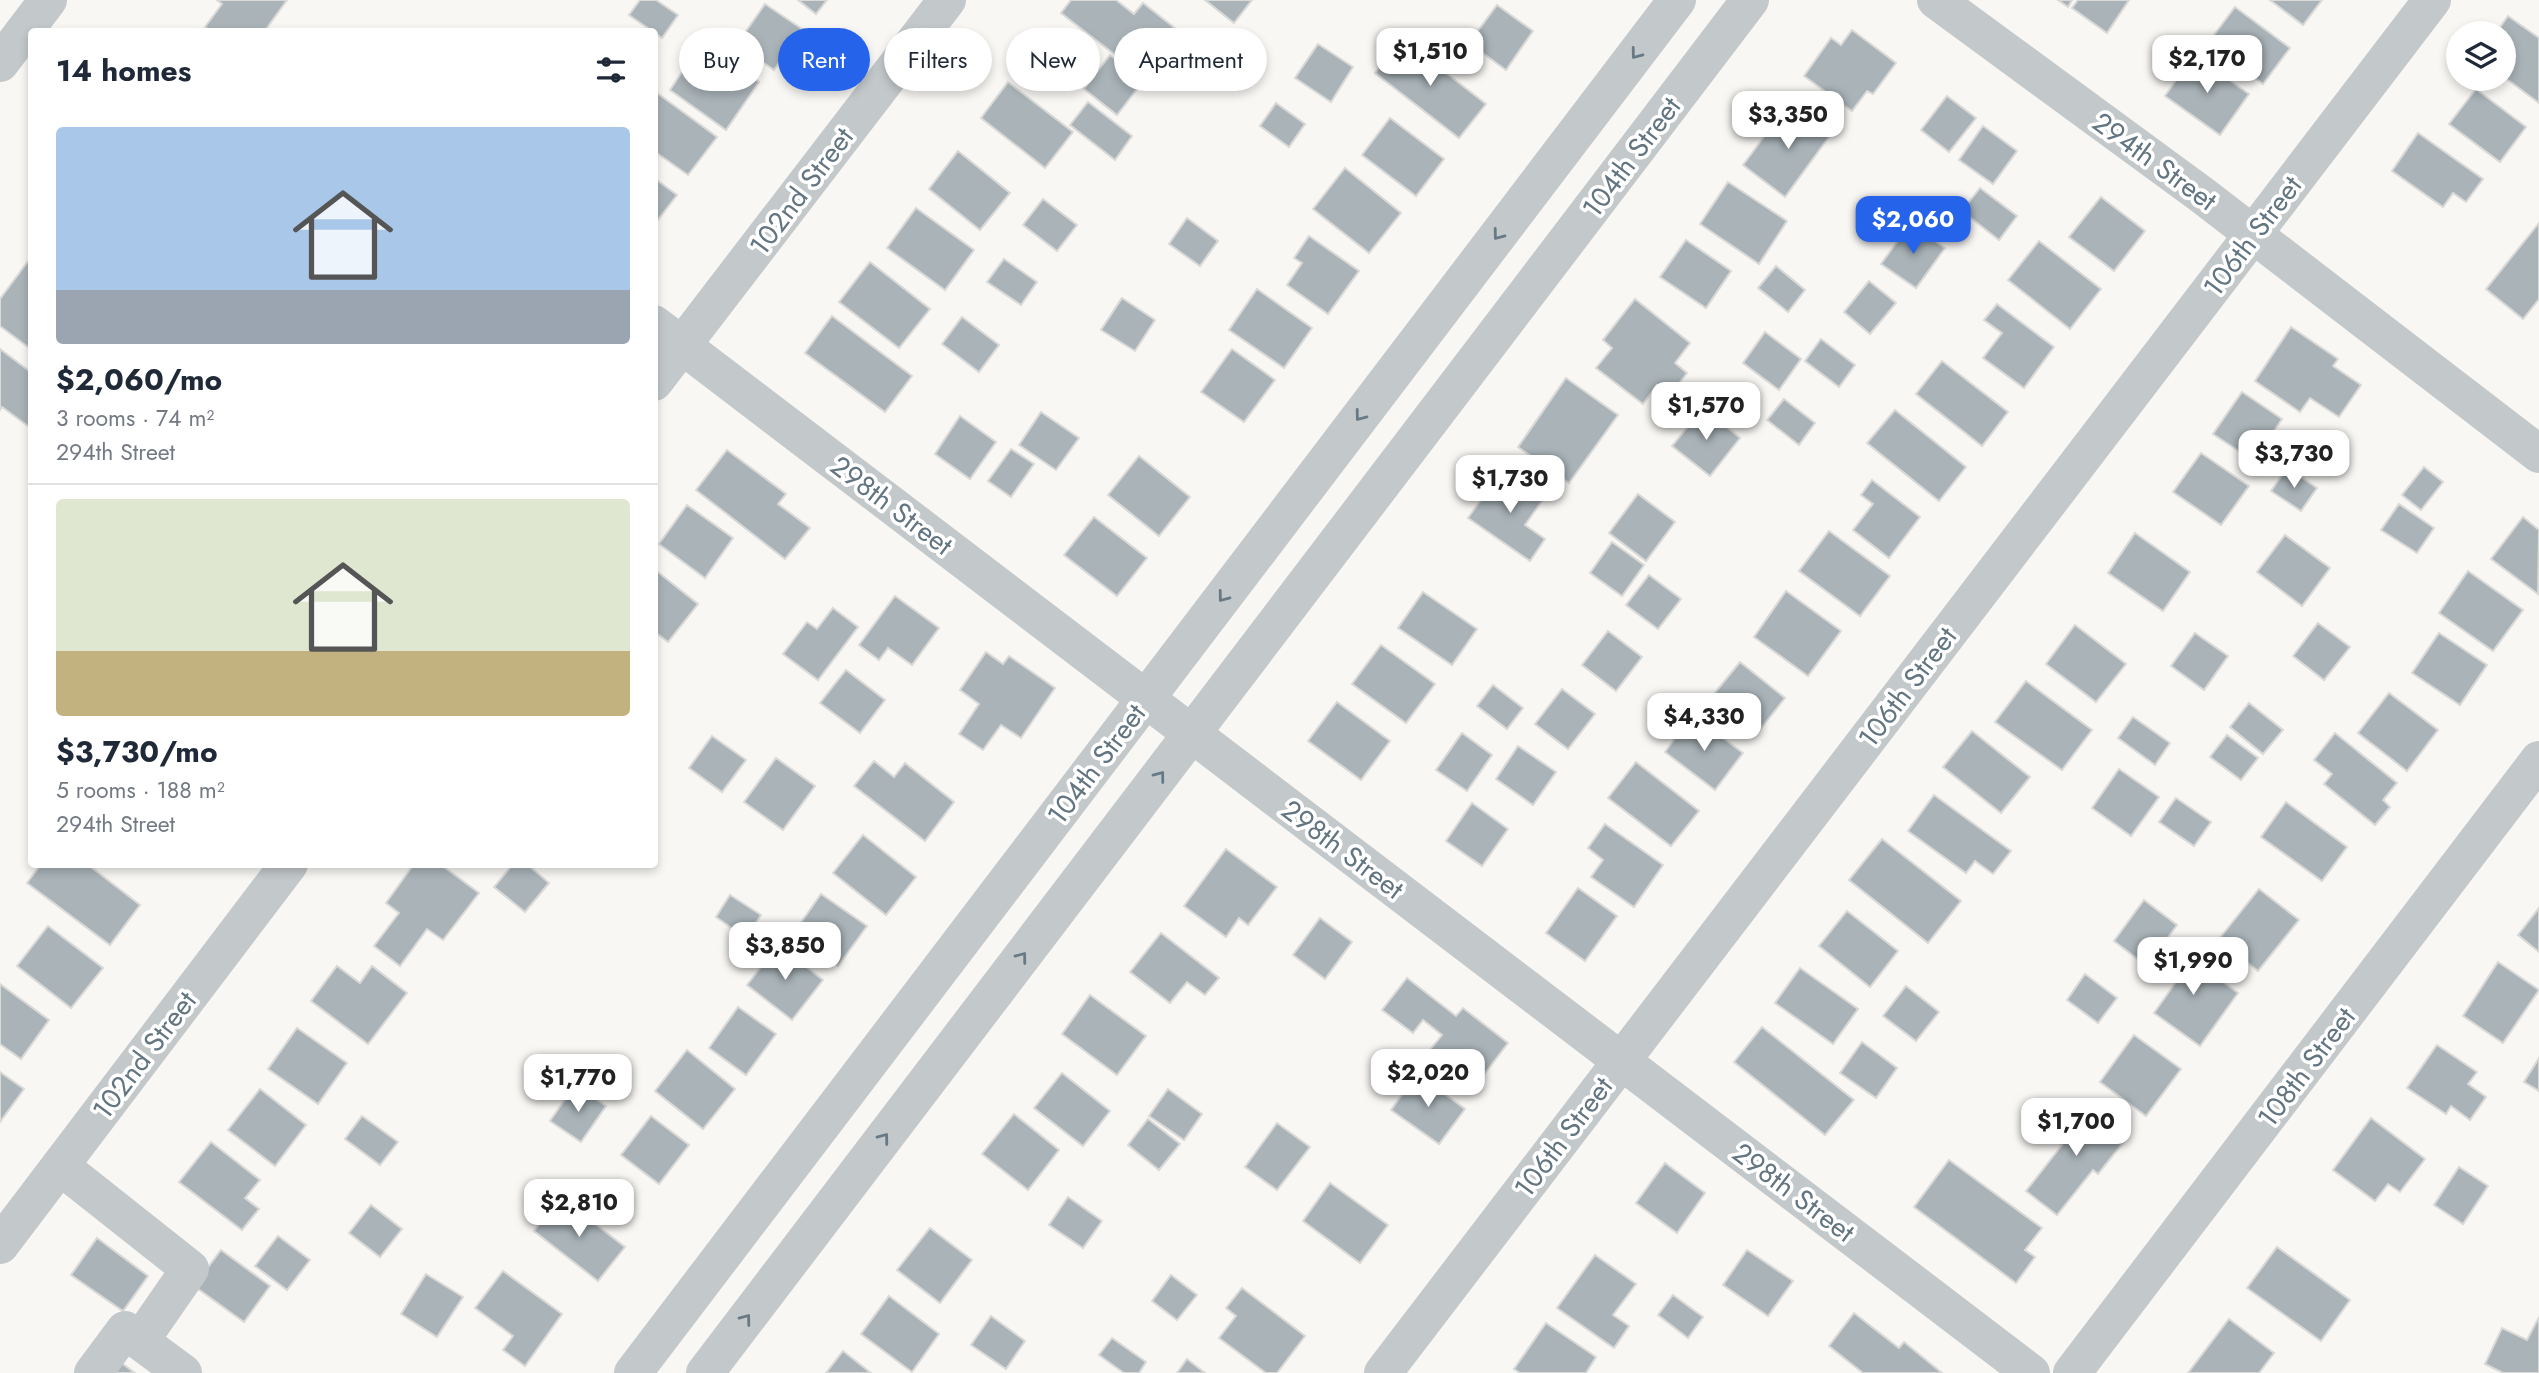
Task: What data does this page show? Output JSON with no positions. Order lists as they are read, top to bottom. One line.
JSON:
{"streets":{"street":["104th Street","294th Street","102nd Street","106th Street","298th Street","108th Street"]},"crossings":[["104th Street","298th Street"],["294th Street","106th Street"],["102nd Street","298th Street"],["106th Street","298th Street"]],"page":{"price":["$1,510","$2,170","$3,350","$2,060","$1,570","$3,730","$1,730","$4,330","$3,850","$1,990","$2,020","$1,770","$1,700","$2,810"],"chip":["Buy","Rent","Filters","New","Apartment"],"heading":"14 homes","list":[{"name":"$2,060/mo","note":"3 rooms · 74 m² · 294th Street"},{"name":"$3,730/mo","note":"5 rooms · 188 m² · 294th Street"}]}}
